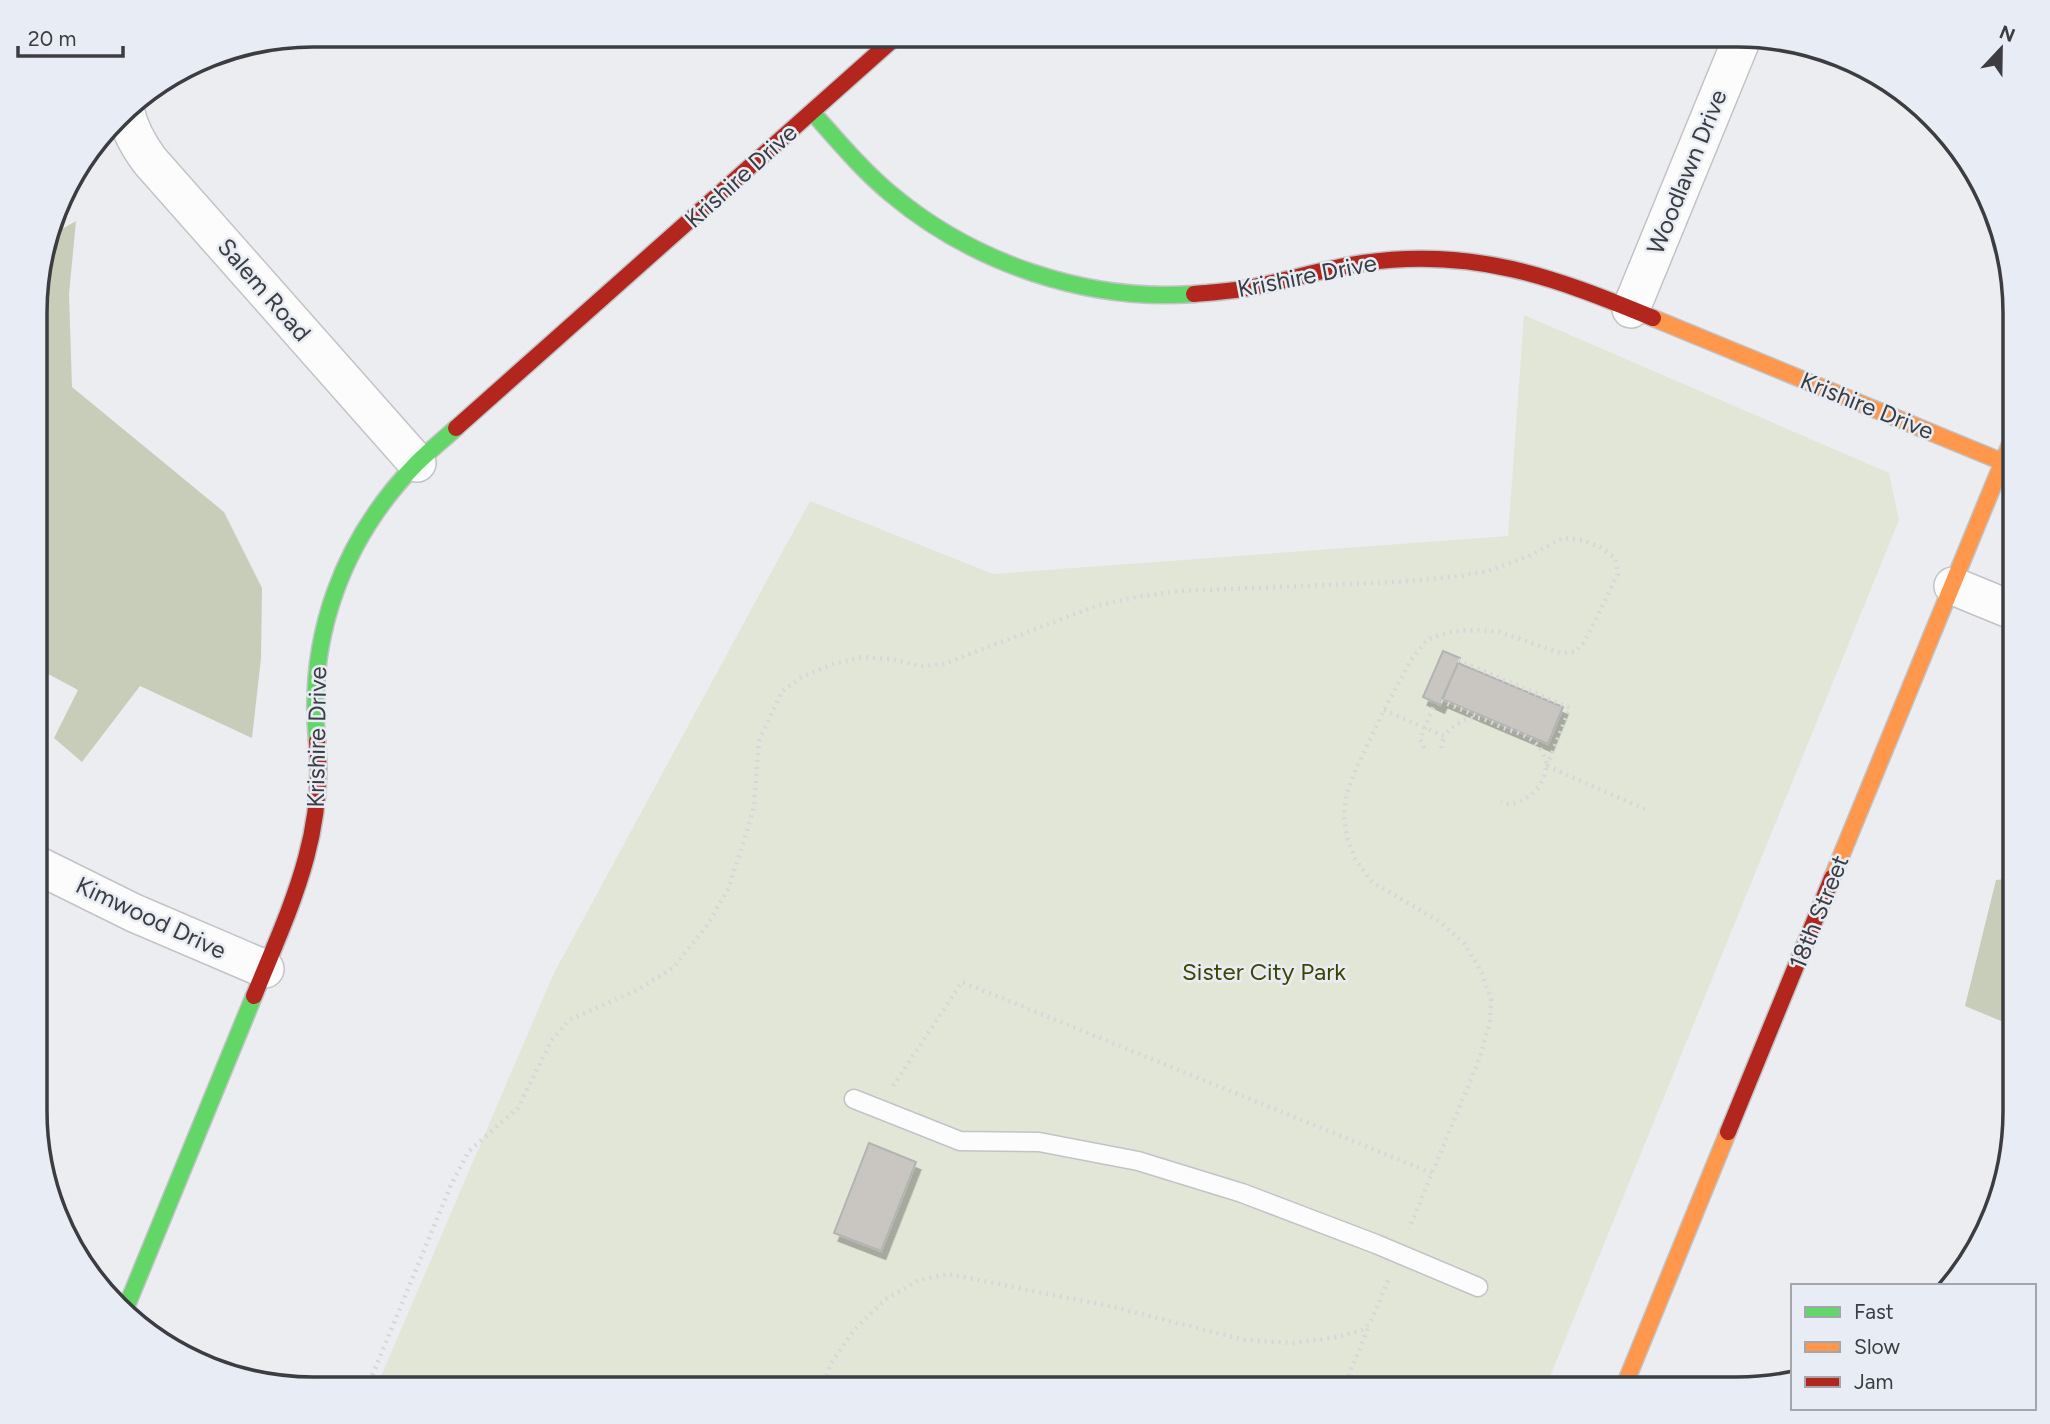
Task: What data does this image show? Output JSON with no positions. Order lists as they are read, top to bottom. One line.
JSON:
{"streets":{"street":["Woodlawn Drive","Krishire Drive","Salem Road","18th Street","Kimwood Drive"]},"crossings":[["Woodlawn Drive","Krishire Drive"],["Krishire Drive","Salem Road"],["Krishire Drive","18th Street"],["Krishire Drive","Kimwood Drive"]],"parks":["Sister City Park"],"legend":["Fast","Slow","Jam"],"scale_bar":"20 m","north":"top"}
